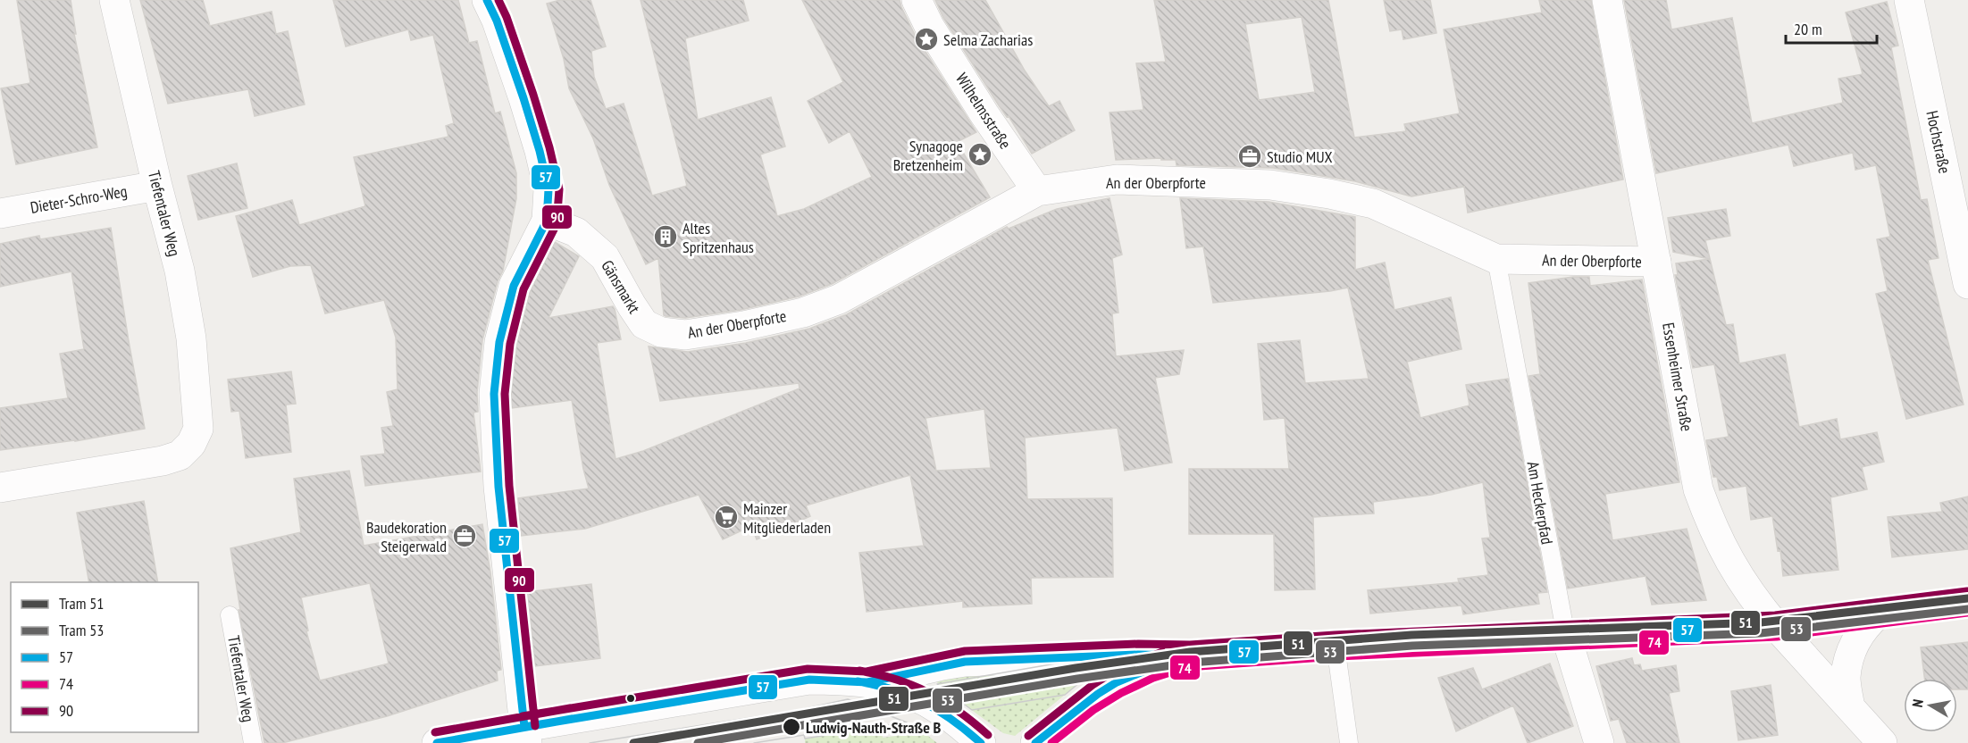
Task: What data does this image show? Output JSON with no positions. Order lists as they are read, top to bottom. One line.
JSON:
{"streets":{"street":["Wilhelmsstraße","Hochstraße","An der Oberpforte","Dieter-Schro-Weg","Tiefentaler Weg","Gänsmarkt","Essenheimer Straße","Am Heckerpfad"]},"crossings":[["Wilhelmsstraße","An der Oberpforte"],["An der Oberpforte","Gänsmarkt"],["An der Oberpforte","Essenheimer Straße"],["An der Oberpforte","Am Heckerpfad"],["Dieter-Schro-Weg","Tiefentaler Weg"]],"places":{"place":["Selma Zacharias","Synagoge Bretzenheim"],"office":["Studio MUX","Baudekoration Steigerwald"],"building":["Altes Spritzenhaus"],"supermarket":["Mainzer Mitgliederladen"],"other":["Ludwig-Nauth-Straße B"]},"lines":["transit line 57","transit line 90","tram line 51","tram line 53","transit line 74"],"legend":["Tram 51","Tram 53","57","74","90"],"scale_bar":"20 m","north":"left"}
